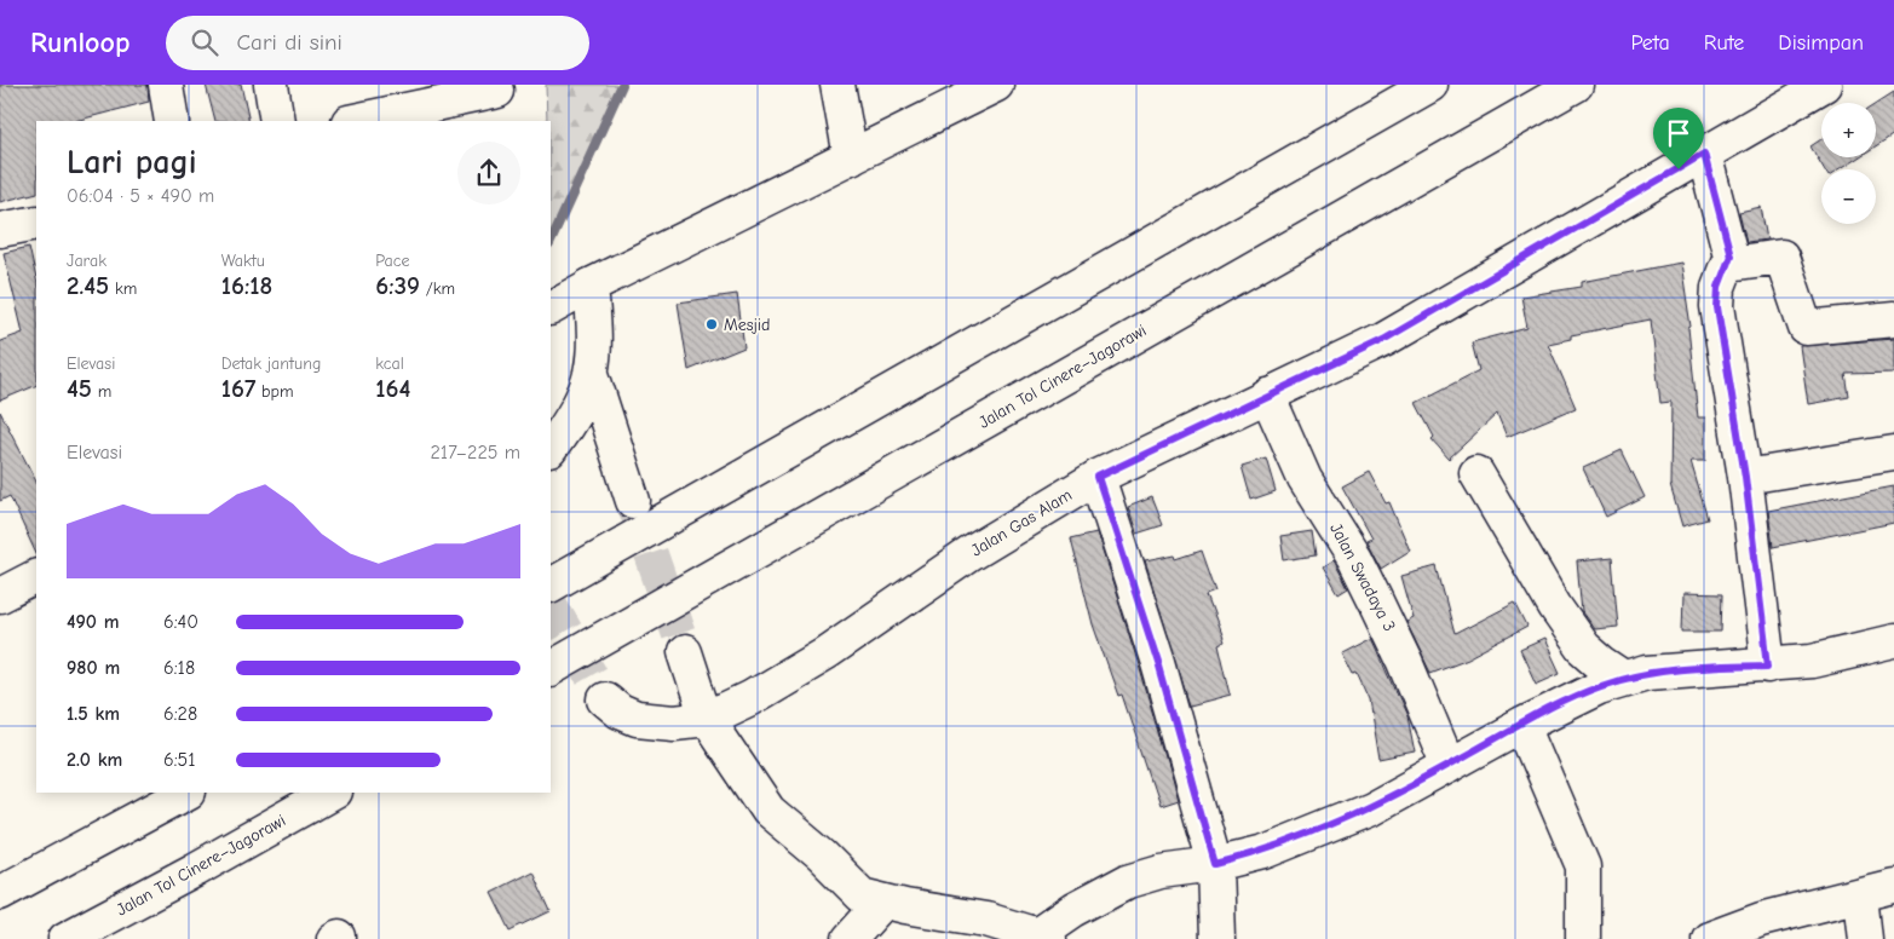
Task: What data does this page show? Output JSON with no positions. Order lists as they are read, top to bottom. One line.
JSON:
{"streets":{"main road":["Jalan Tol Cinere–Jagorawi","Jalan Gas Alam","Jalan Swadaya 3"]},"crossings":[["Jalan Gas Alam","Jalan Swadaya 3"]],"places":["Mesjid"],"page":{"header":"Runloop","search":"Cari di sini","nav":["Peta","Rute","Disimpan"],"map_buttons":["+","−"],"heading":["Lari pagi","06:04 · 5 × 490 m"],"stats":[["Jarak","2.45 km"],["Waktu","16:18"],["Pace","6:39 /km"],["Elevasi","45 m"],["Detak jantung","167 bpm"],["kcal","164"]],"chart":["Elevasi","217–225 m"],"list":[{"name":"490 m","note":"6:40"},{"name":"980 m","note":"6:18"},{"name":"1.5 km","note":"6:28"},{"name":"2.0 km","note":"6:51"}]}}
